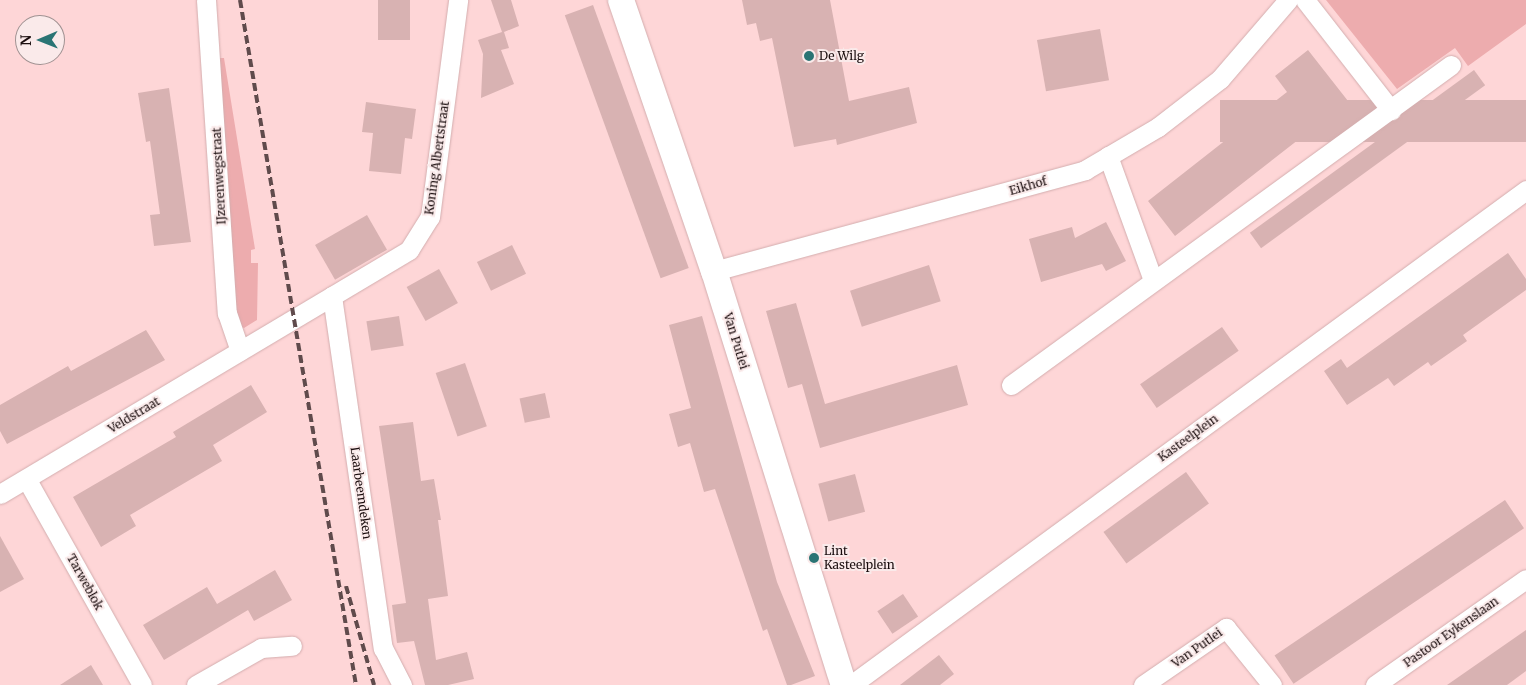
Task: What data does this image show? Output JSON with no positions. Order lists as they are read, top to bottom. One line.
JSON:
{"streets":{"street":["Koning Albertstraat","IJzerenwegstraat","Eikhof","Van Putlei","Veldstraat","Kasteelplein","Laarbeemdeken","Tarweblok","Pastoor Eykenslaan"]},"crossings":[["Koning Albertstraat","Veldstraat"],["Koning Albertstraat","Laarbeemdeken"],["IJzerenwegstraat","Veldstraat"],["Eikhof","Van Putlei"],["Veldstraat","Tarweblok"]],"places":["De Wilg","Lint Kasteelplein"],"north":"left"}
